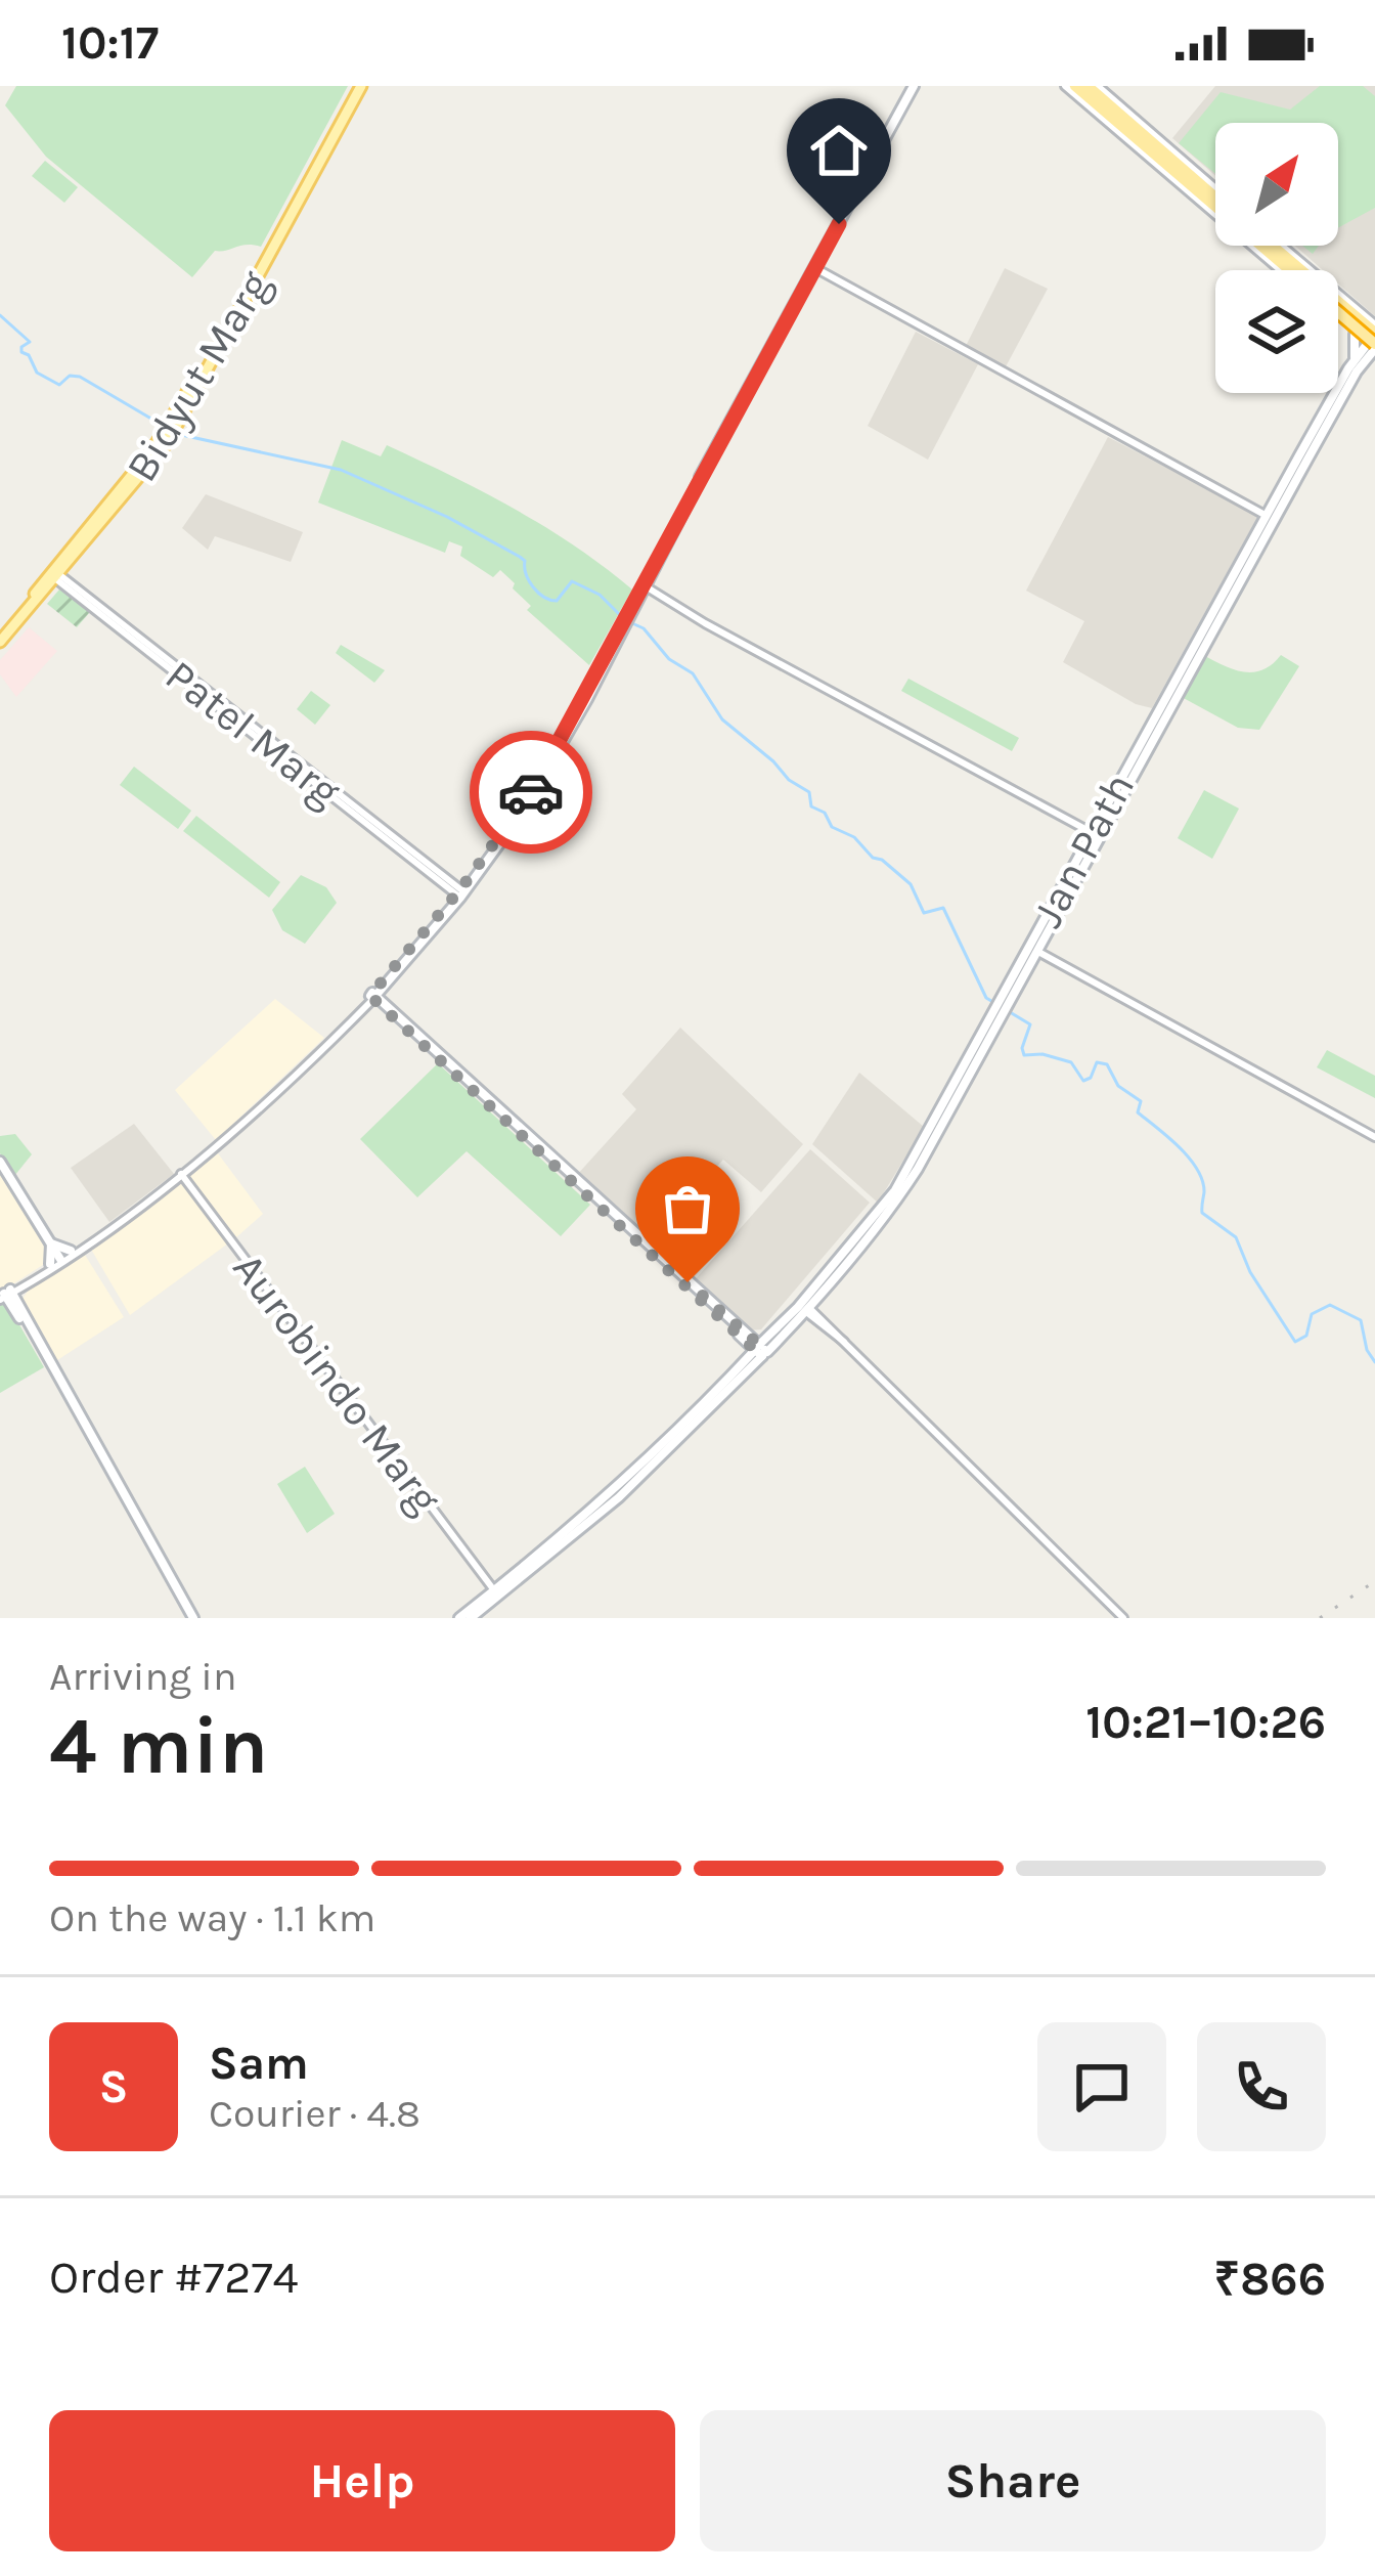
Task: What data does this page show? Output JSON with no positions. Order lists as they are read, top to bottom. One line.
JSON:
{"streets":{"main road":["Bidyut Marg","Jan Path"],"street":["Patel Marg","Aurobindo Marg"]},"crossings":[["Bidyut Marg","Patel Marg"],["Jan Path","Aurobindo Marg"]],"north":"top right","page":{"status":"10:17","heading":["4 min","Arriving in","10:21–10:26"],"panel":["Sam","Courier · 4.8","Order #7274","₹866"],"bar":"On the way · 1.1 km","round":"S","buttons":["Help","Share"]}}
